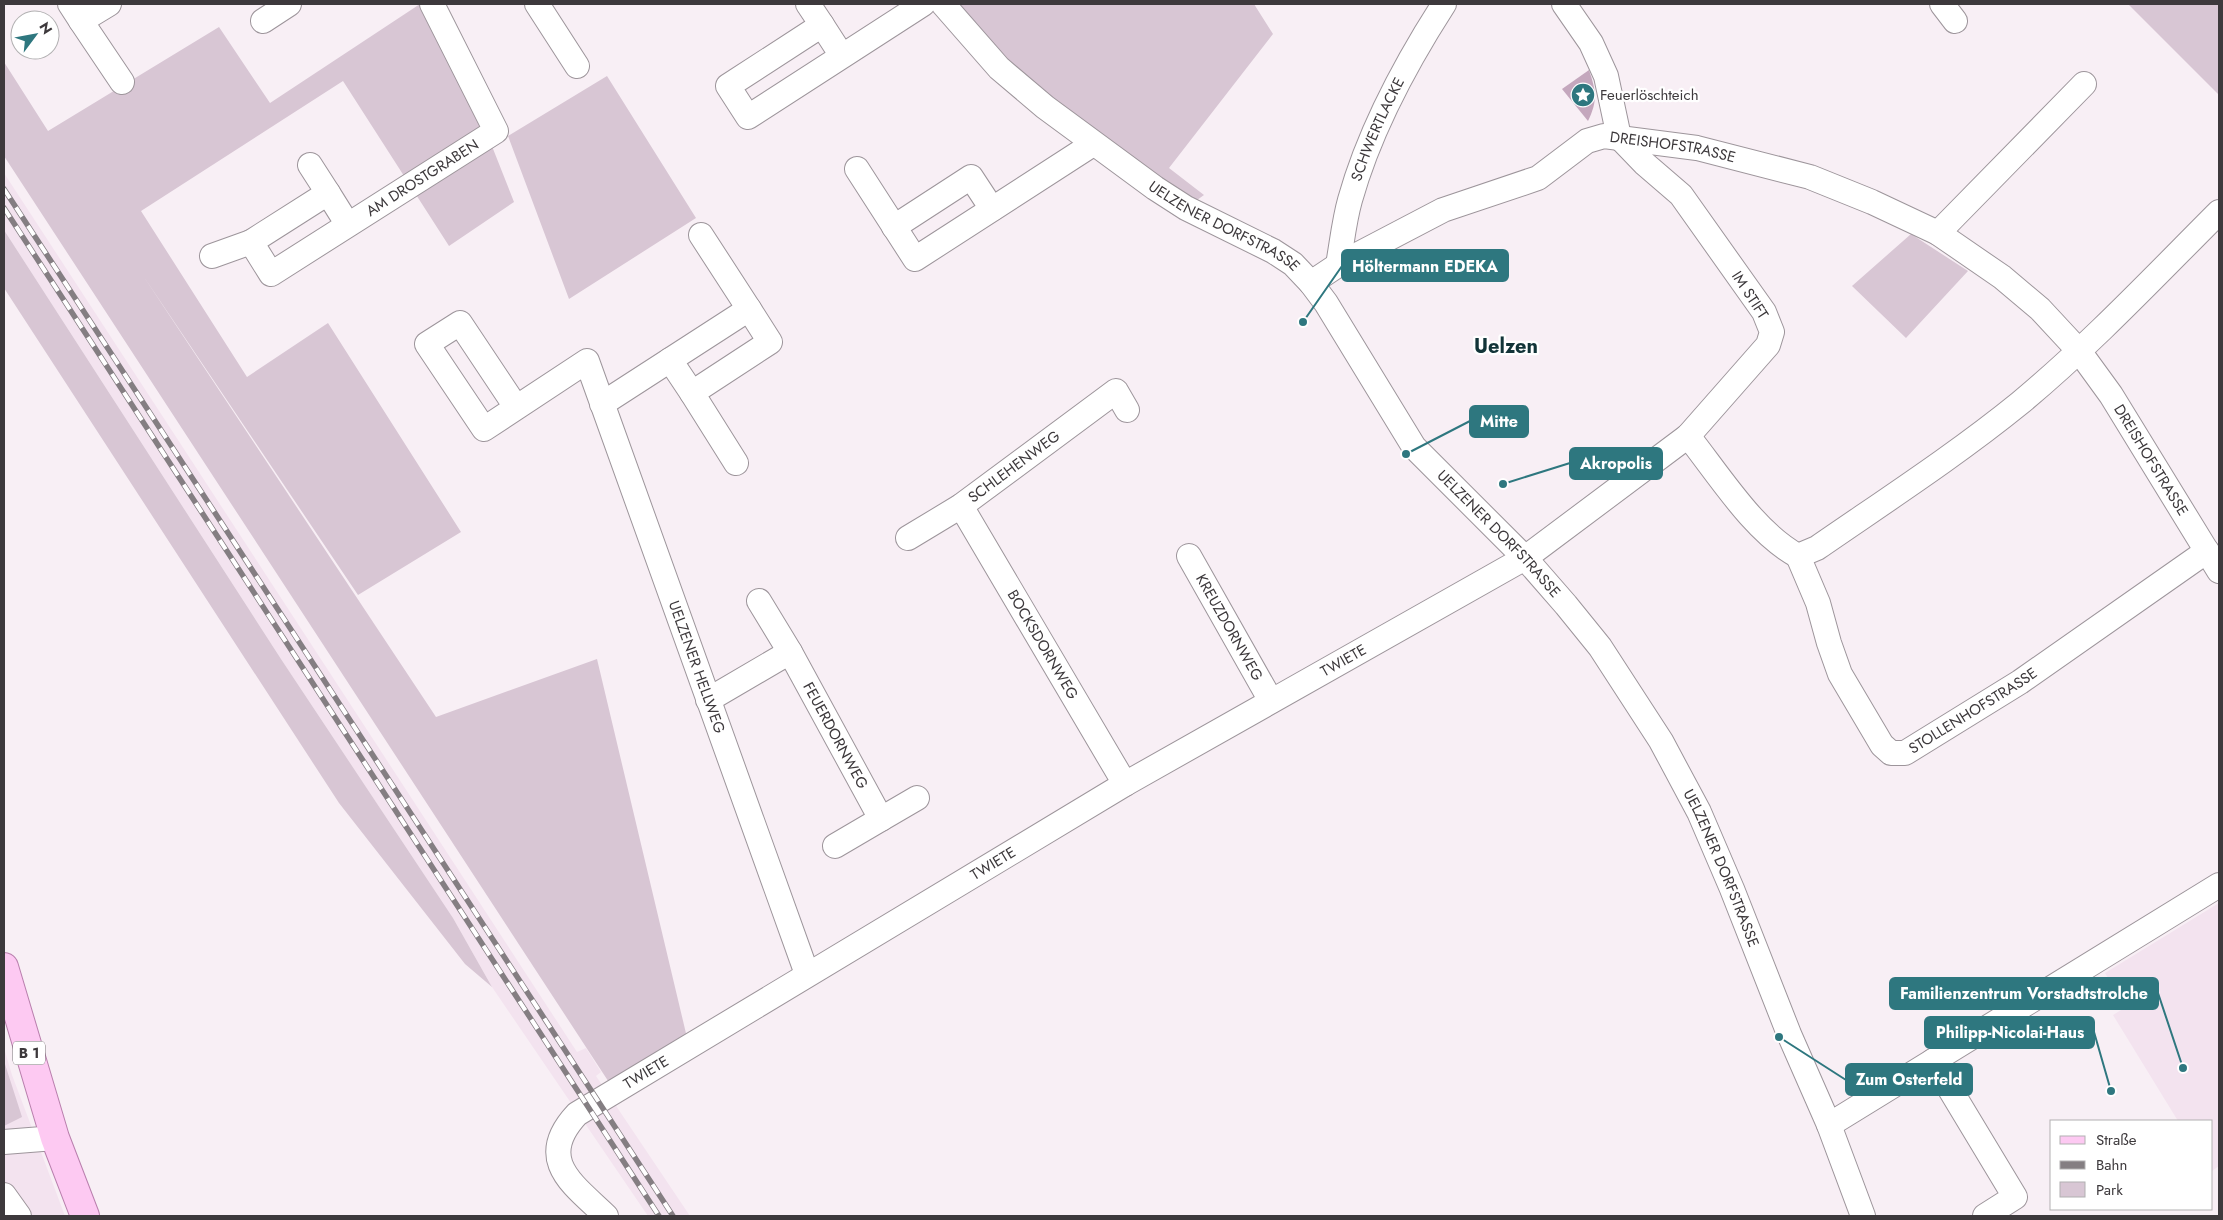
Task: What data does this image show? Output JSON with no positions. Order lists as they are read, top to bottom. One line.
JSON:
{"streets":{"main road":["B 1"],"street":["SCHWERTLACKE","DREISHOFSTRASSE","AM DROSTGRABEN","UELZENER DORFSTRASSE","IM STIFT","SCHLEHENWEG","KREUZDORNWEG","BOCKSDORNWEG","TWIETE","UELZENER HELLWEG","STOLLENHOFSTRASSE","FEUERDORNWEG"]},"crossings":[["SCHWERTLACKE","DREISHOFSTRASSE"],["DREISHOFSTRASSE","UELZENER DORFSTRASSE"],["DREISHOFSTRASSE","IM STIFT"],["DREISHOFSTRASSE","STOLLENHOFSTRASSE"],["UELZENER DORFSTRASSE","IM STIFT"],["UELZENER DORFSTRASSE","TWIETE"],["IM STIFT","TWIETE"],["SCHLEHENWEG","BOCKSDORNWEG"],["KREUZDORNWEG","TWIETE"],["BOCKSDORNWEG","TWIETE"],["TWIETE","UELZENER HELLWEG"]],"districts":["Uelzen"],"places":{"place":["Feuerlöschteich"],"other":["Höltermann EDEKA","Mitte","Akropolis","Zum Osterfeld","Familienzentrum Vorstadtstrolche","Philipp-Nicolai-Haus"]},"legend":["Straße","Bahn","Park"],"north":"top right"}
